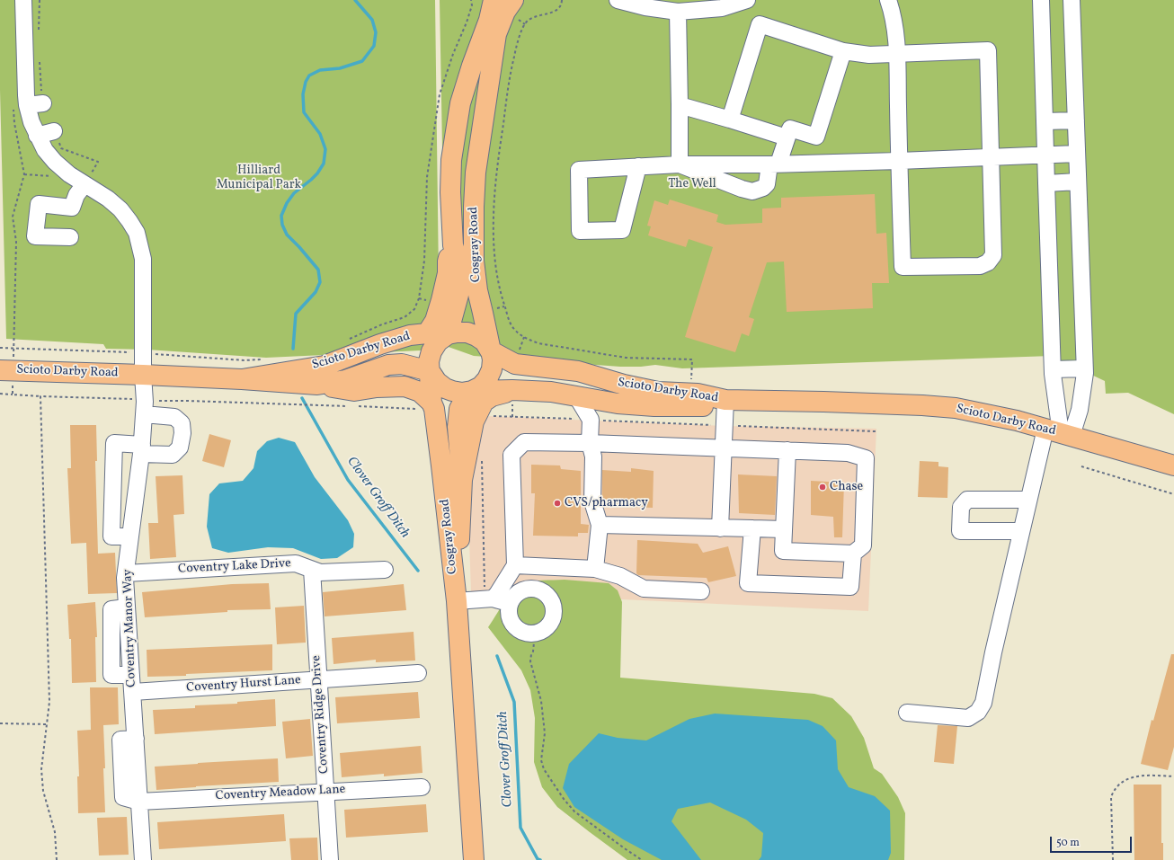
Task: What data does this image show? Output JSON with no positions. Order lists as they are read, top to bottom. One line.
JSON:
{"streets":{"main road":["Cosgray Road","Scioto Darby Road"],"street":["Coventry Lake Drive","Coventry Manor Way","Coventry Hurst Lane","Coventry Ridge Drive","Coventry Meadow Lane"]},"crossings":[["Cosgray Road","Scioto Darby Road"],["Scioto Darby Road","Coventry Manor Way"],["Coventry Lake Drive","Coventry Manor Way"],["Coventry Lake Drive","Coventry Ridge Drive"],["Coventry Manor Way","Coventry Hurst Lane"],["Coventry Manor Way","Coventry Meadow Lane"],["Coventry Hurst Lane","Coventry Ridge Drive"],["Coventry Ridge Drive","Coventry Meadow Lane"]],"water":["Clover Groff Ditch"],"parks":["Hilliard Municipal Park","The Well"],"places":["Chase","CVS/pharmacy"],"scale_bar":"50 m"}
